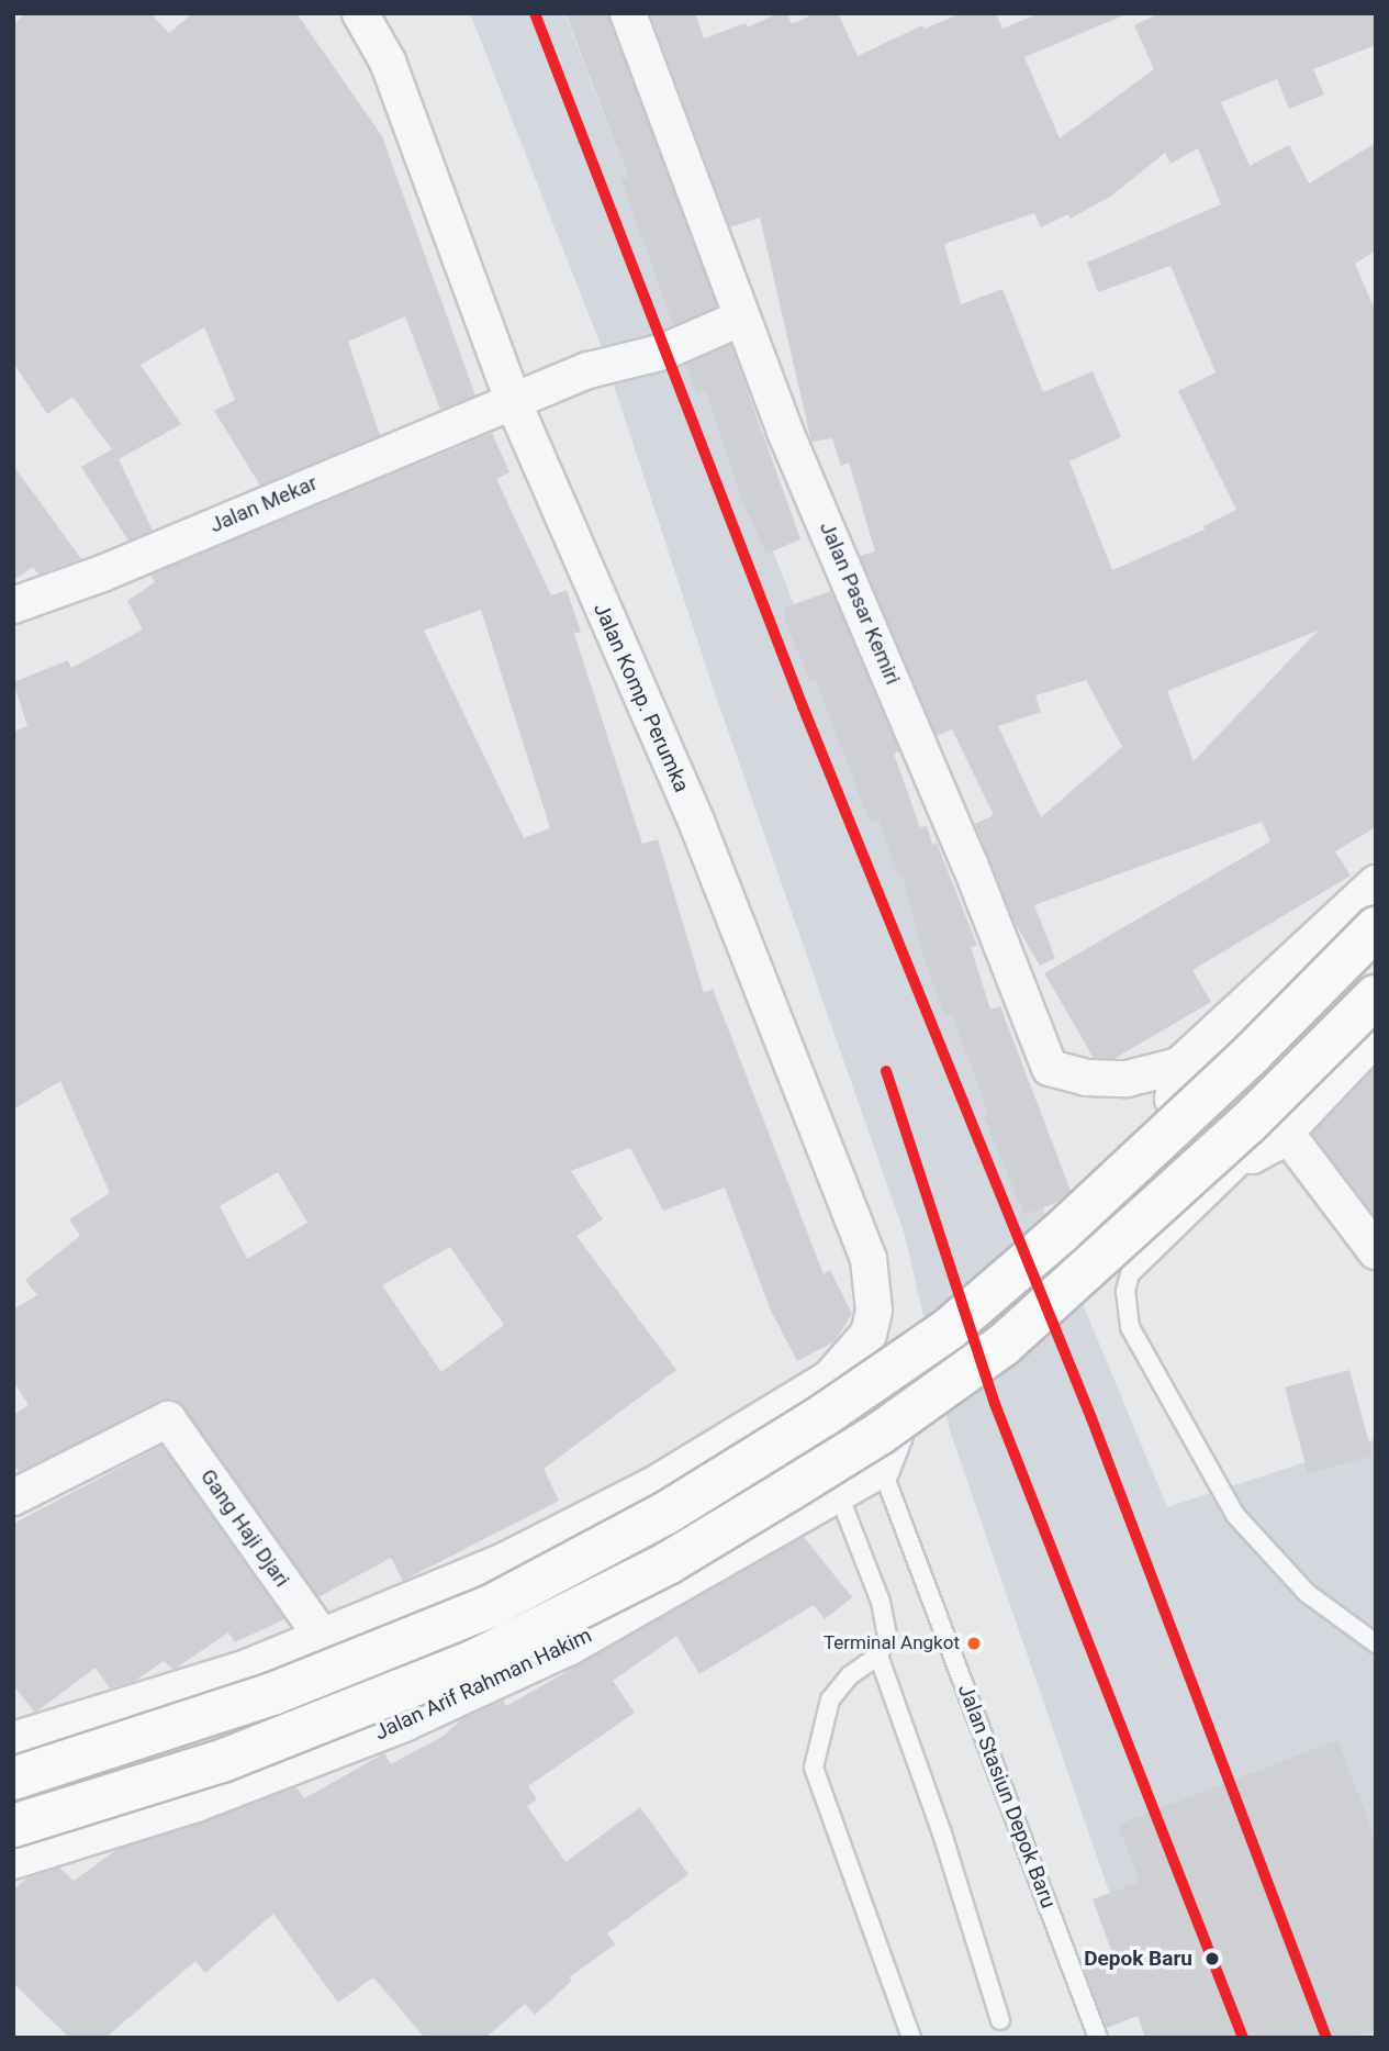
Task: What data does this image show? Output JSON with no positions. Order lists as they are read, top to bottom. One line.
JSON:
{"streets":{"highway":["Jalan Arif Rahman Hakim"],"street":["Jalan Mekar","Jalan Pasar Kemiri","Jalan Komp. Perumka","Gang Haji Djari"],"lane":["Jalan Stasiun Depok Baru"]},"crossings":[["Jalan Mekar","Jalan Pasar Kemiri"],["Jalan Mekar","Jalan Komp. Perumka"],["Jalan Arif Rahman Hakim","Jalan Stasiun Depok Baru"]],"places":["Terminal Angkot","Depok Baru"]}
